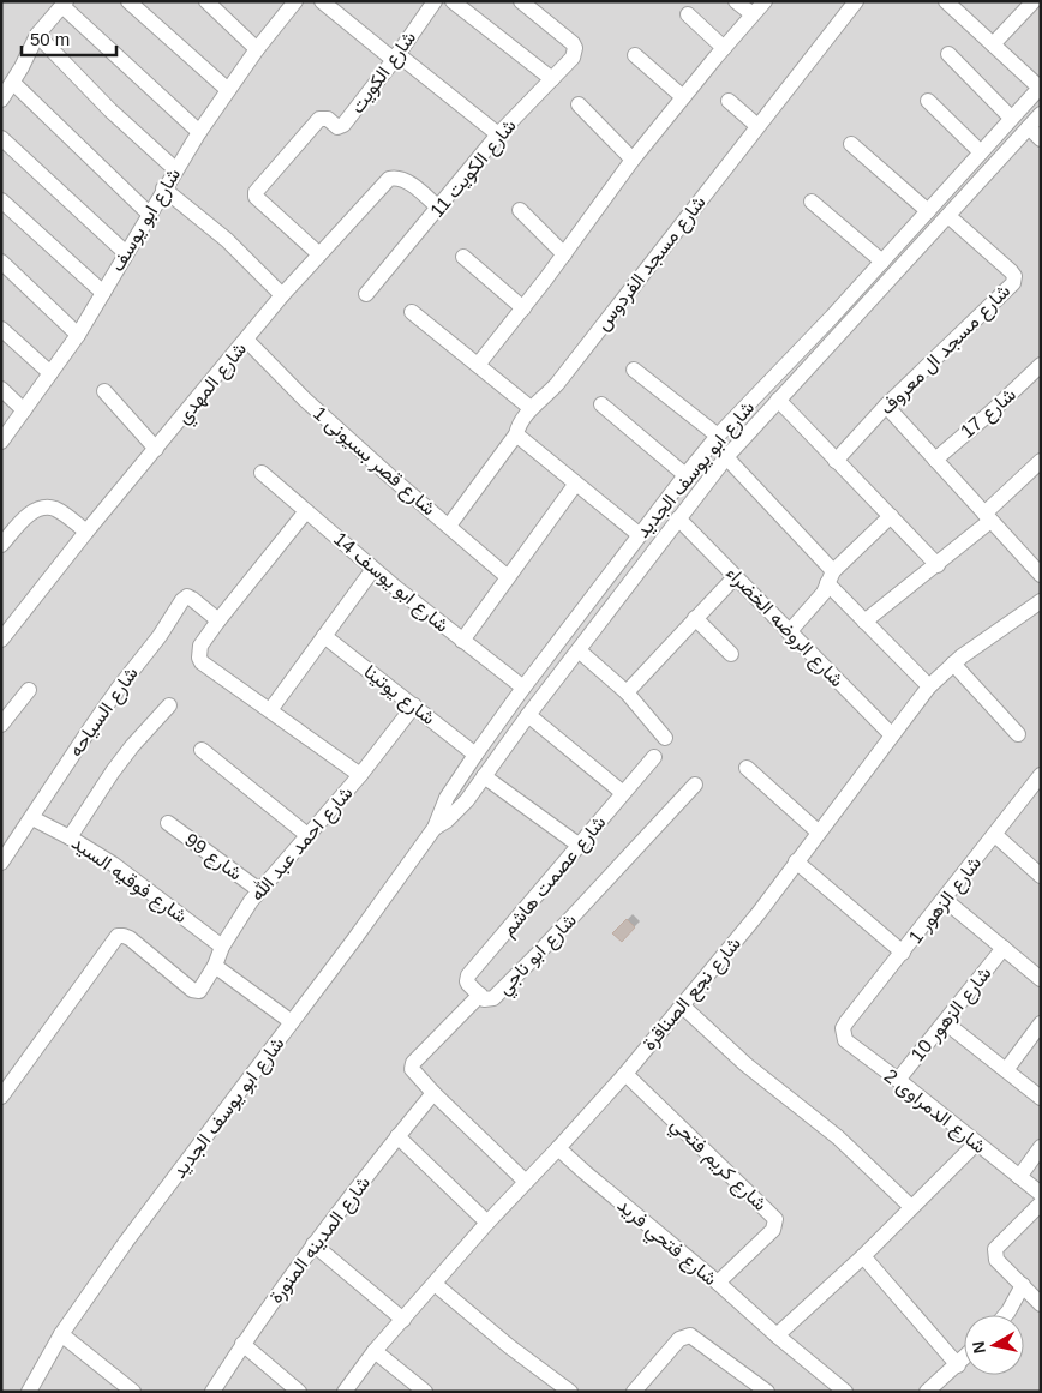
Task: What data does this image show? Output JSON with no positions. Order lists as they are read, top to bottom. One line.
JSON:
{"streets":{"street":["شارع الكويت","شارع الكويت 11","شارع ابو يوسف","شارع مسجد الفردوس","شارع مسجد ال معروف","شارع المهدي","شارع 17","شارع قصر بسيونى 1","شارع ابو يوسف الجديد","شارع ابو يوسف 14","شارع الروضه الخضراء","شارع يوتينا","شارع السياحه","شارع احمد عبد الله","شارع 99","شارع عصمت هاشم","شارع فوقيه السيد","شارع الزهور 1","شارع ابو ناجي","شارع نجع الصناقرة","شارع الزهور 10","شارع الدمراوى 2","شارع كريم فتحي","شارع المدينه المنورة","شارع فتحي فريد"]},"crossings":[["شارع الكويت","شارع المهدي"],["شارع الكويت 11","شارع المهدي"],["شارع مسجد الفردوس","شارع قصر بسيونى 1"],["شارع مسجد ال معروف","شارع ابو يوسف الجديد"],["شارع المهدي","شارع قصر بسيونى 1"],["شارع ابو يوسف الجديد","شارع ابو يوسف 14"],["شارع ابو يوسف الجديد","شارع الروضه الخضراء"],["شارع ابو يوسف الجديد","شارع يوتينا"],["شارع الروضه الخضراء","شارع نجع الصناقرة"],["شارع يوتينا","شارع احمد عبد الله"],["شارع السياحه","شارع فوقيه السيد"],["شارع احمد عبد الله","شارع 99"],["شارع احمد عبد الله","شارع فوقيه السيد"],["شارع عصمت هاشم","شارع ابو ناجي"],["شارع الزهور 1","شارع الدمراوى 2"],["شارع ابو ناجي","شارع نجع الصناقرة"],["شارع ابو ناجي","شارع المدينه المنورة"],["شارع نجع الصناقرة","شارع كريم فتحي"],["شارع نجع الصناقرة","شارع فتحي فريد"],["شارع الزهور 10","شارع الدمراوى 2"],["شارع كريم فتحي","شارع فتحي فريد"]],"scale_bar":"50 m","north":"left"}
